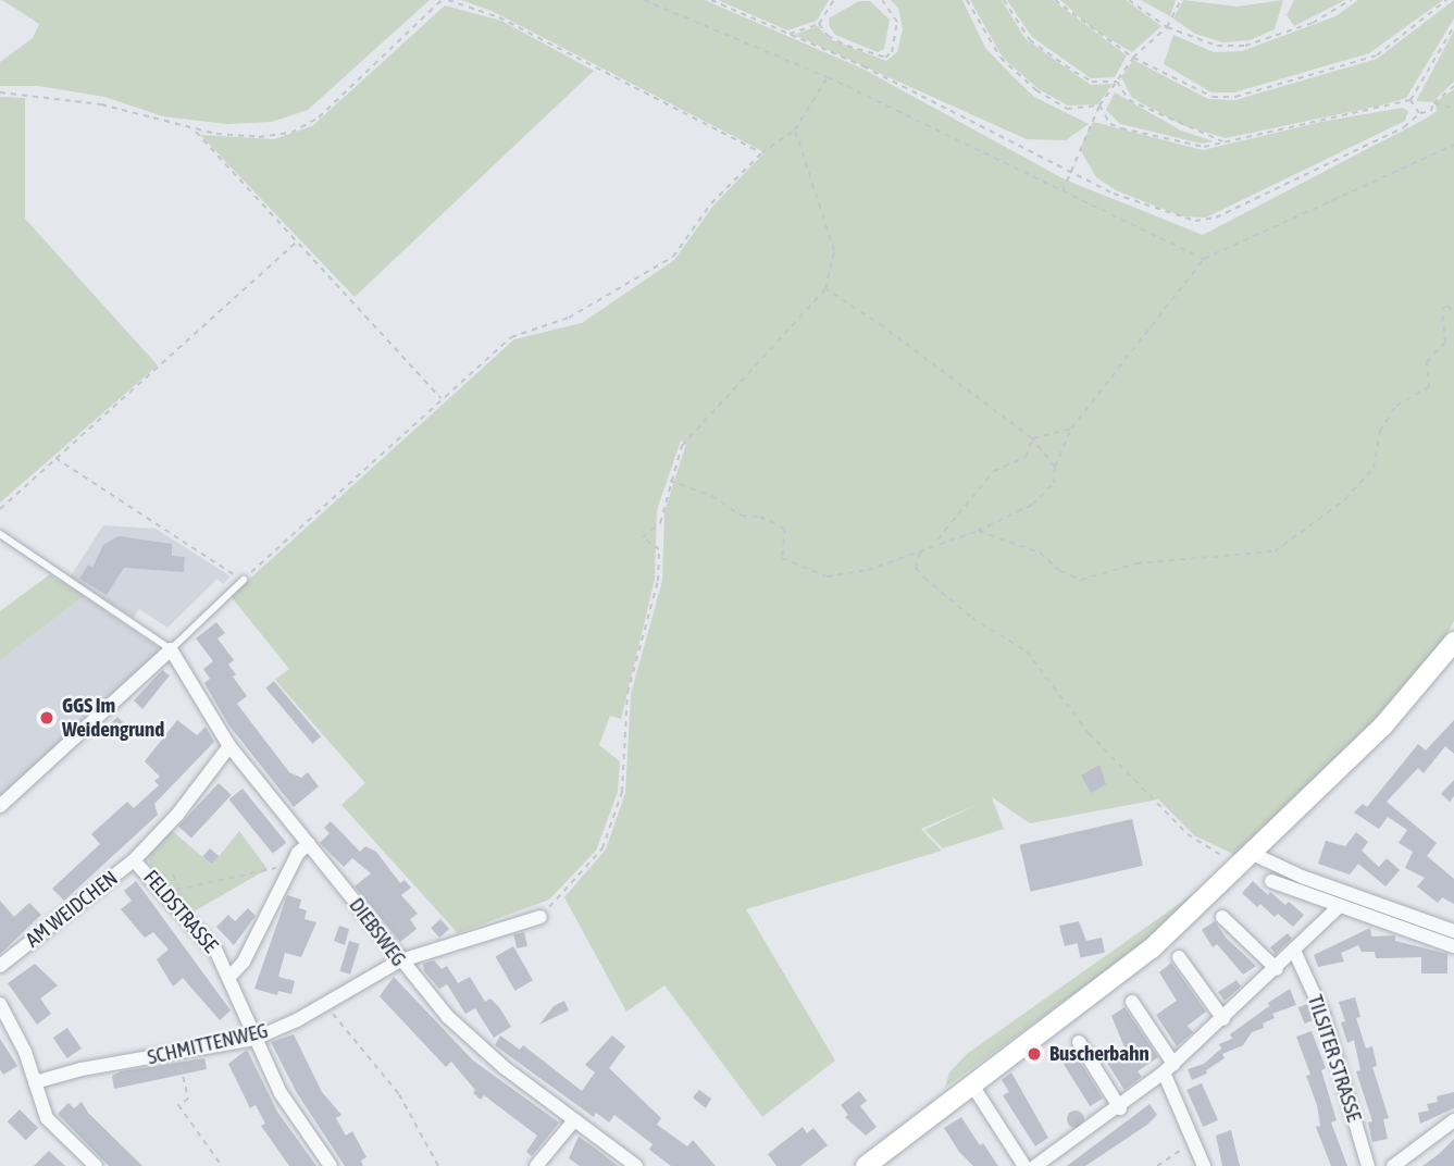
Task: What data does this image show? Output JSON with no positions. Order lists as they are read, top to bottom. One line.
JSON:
{"streets":{"street":["AM WEIDCHEN","FELDSTRASSE","DIEBSWEG","SCHMITTENWEG","TILSITER STRASSE"]},"crossings":[["AM WEIDCHEN","FELDSTRASSE"],["AM WEIDCHEN","DIEBSWEG"],["FELDSTRASSE","SCHMITTENWEG"],["DIEBSWEG","SCHMITTENWEG"]],"places":["GGS Im Weidengrund","Buscherbahn"]}
